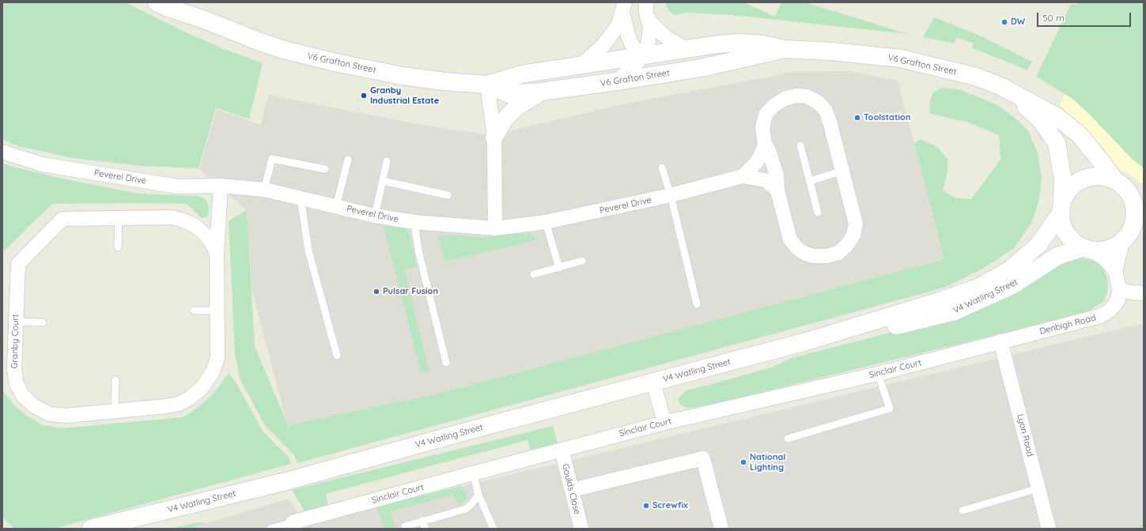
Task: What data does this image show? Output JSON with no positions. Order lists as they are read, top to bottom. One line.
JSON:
{"streets":{"street":["V6 Grafton Street","Peverel Drive","V4 Watling Street","Denbigh Road","Granby Court","Sinclair Court","Lyon Road","Goulds Close"]},"crossings":[["V6 Grafton Street","V4 Watling Street"],["V6 Grafton Street","Denbigh Road"],["Peverel Drive","Granby Court"],["V4 Watling Street","Denbigh Road"],["Denbigh Road","Sinclair Court"],["Denbigh Road","Lyon Road"],["Sinclair Court","Lyon Road"],["Sinclair Court","Goulds Close"]],"places":["DW","Granby Industrial Estate","Toolstation","Pulsar Fusion","National Lighting","Screwfix"],"scale_bar":"50 m"}
